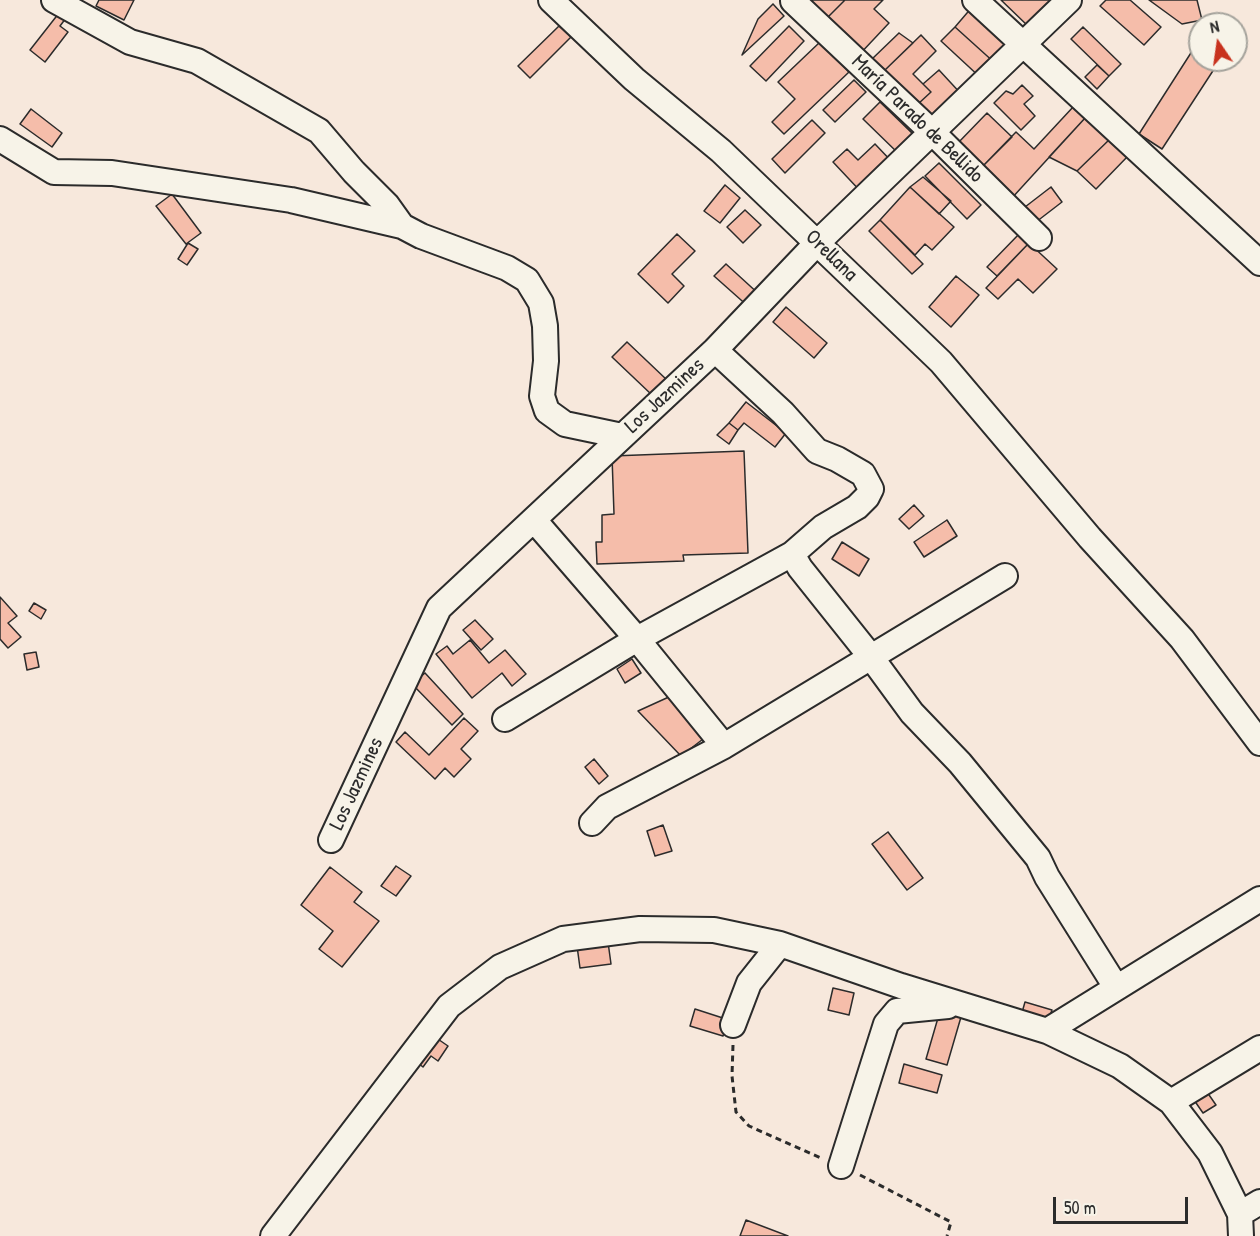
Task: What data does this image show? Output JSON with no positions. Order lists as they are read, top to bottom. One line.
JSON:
{"streets":{"street":["María Parado de Bellido","Orellana","Los Jazmines"]},"crossings":[["María Parado de Bellido","Los Jazmines"],["Orellana","Los Jazmines"]],"scale_bar":"50 m","north":"top"}
